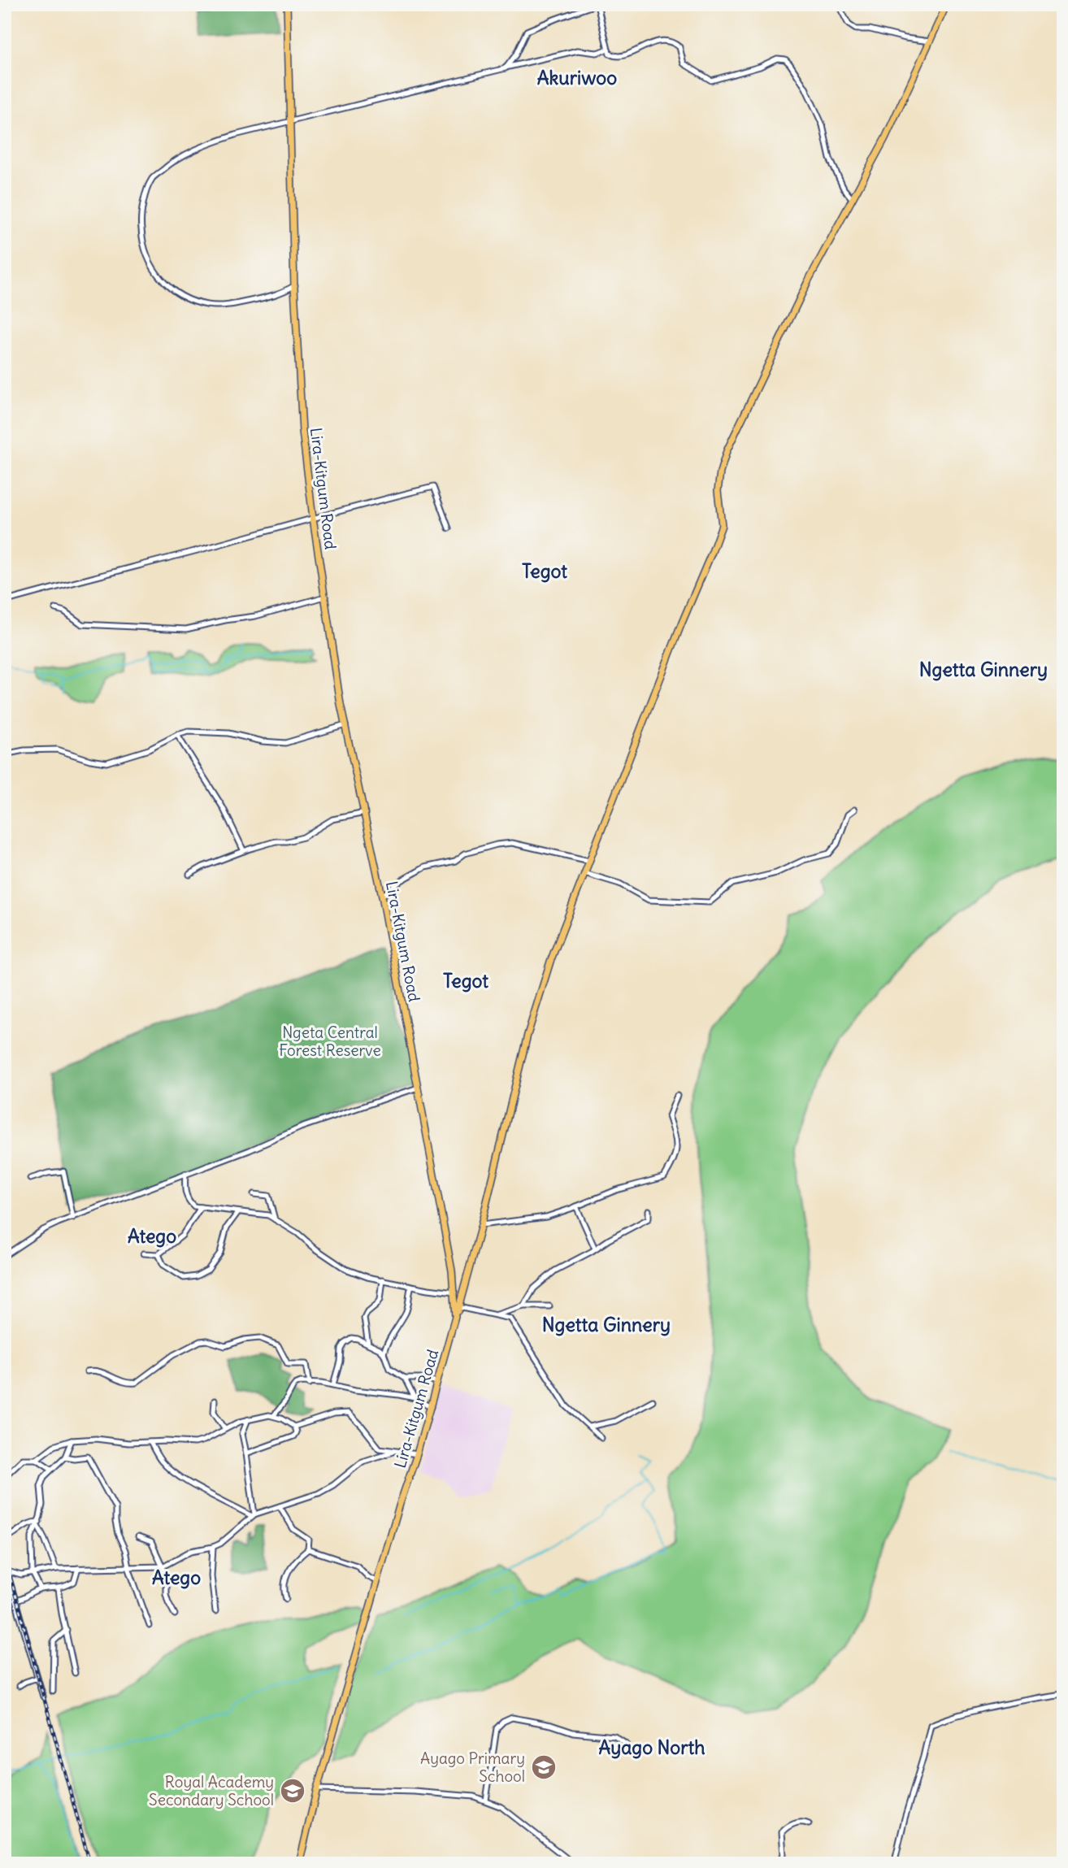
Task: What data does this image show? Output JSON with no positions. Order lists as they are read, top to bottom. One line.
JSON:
{"streets":{"main road":["Lira-Kitgum Road"]},"districts":["Akuriwoo","Tegot","Ngetta Ginnery","Tegot","Atego","Ngetta Ginnery","Atego","Ayago North"],"parks":["Ngeta Central Forest Reserve"],"places":{"school or university":["Ayago Primary School","Royal Academy Secondary School"]}}
